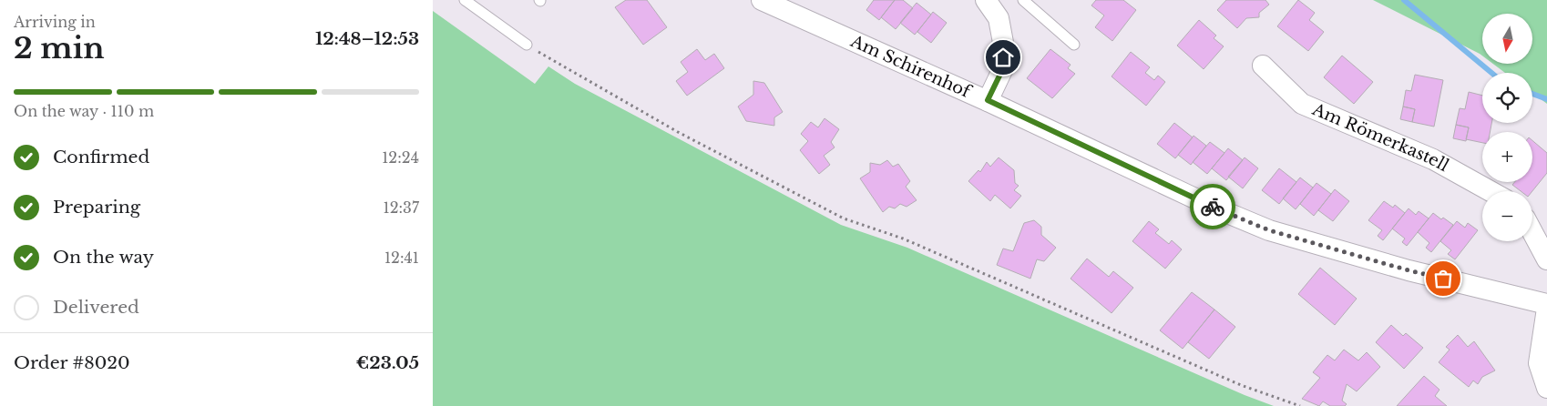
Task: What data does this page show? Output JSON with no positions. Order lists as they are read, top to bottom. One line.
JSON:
{"streets":{"street":["Am Schirenhof","Am Römerkastell"]},"north":"bottom","page":{"heading":["2 min","Arriving in","12:48–12:53"],"panel":["Order #8020","€23.05"],"map_buttons":["+","−"],"bar":"On the way · 110 m","list":[["Confirmed","12:24"],["Preparing","12:37"],["On the way","12:41"],"Delivered"]}}
